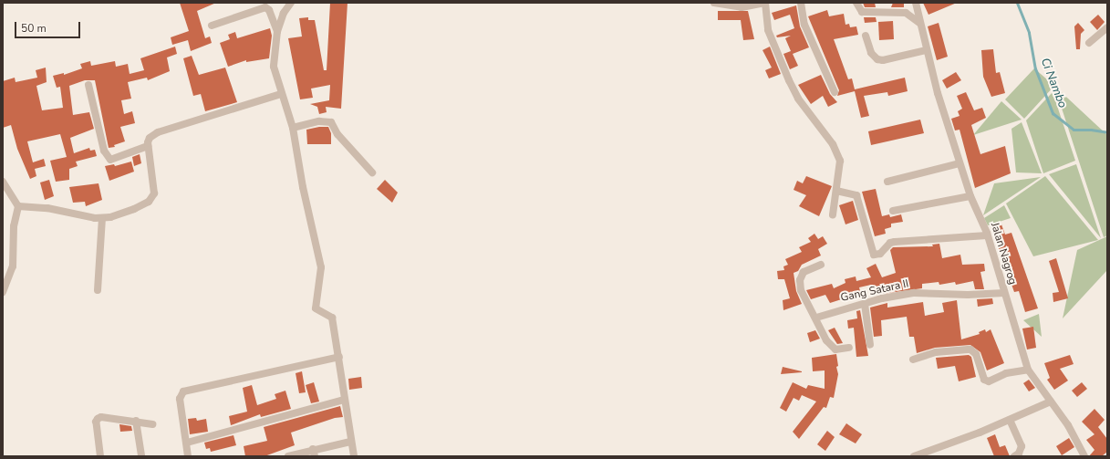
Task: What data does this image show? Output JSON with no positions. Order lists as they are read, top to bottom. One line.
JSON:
{"streets":{"street":["Jalan Nagrog","Gang Satara II"]},"crossings":[["Jalan Nagrog","Gang Satara II"]],"water":["Ci Nambo"],"scale_bar":"50 m"}
